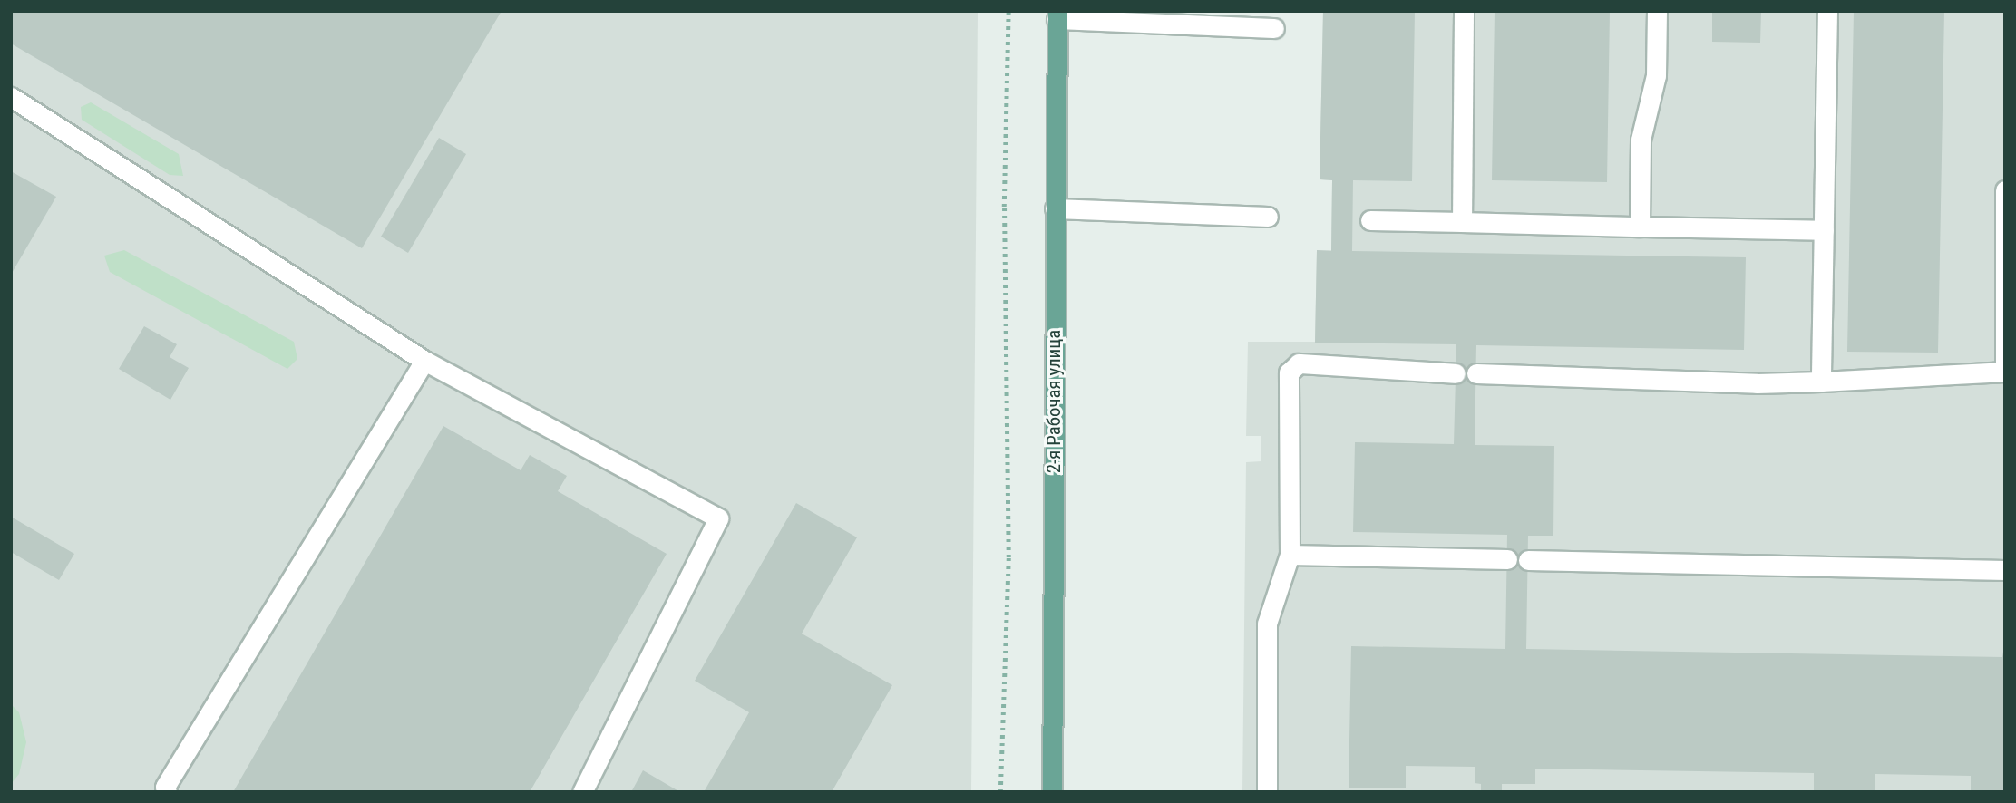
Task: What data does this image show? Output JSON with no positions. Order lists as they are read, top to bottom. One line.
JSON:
{"streets":{"main road":["2-я Рабочая улица"]}}
